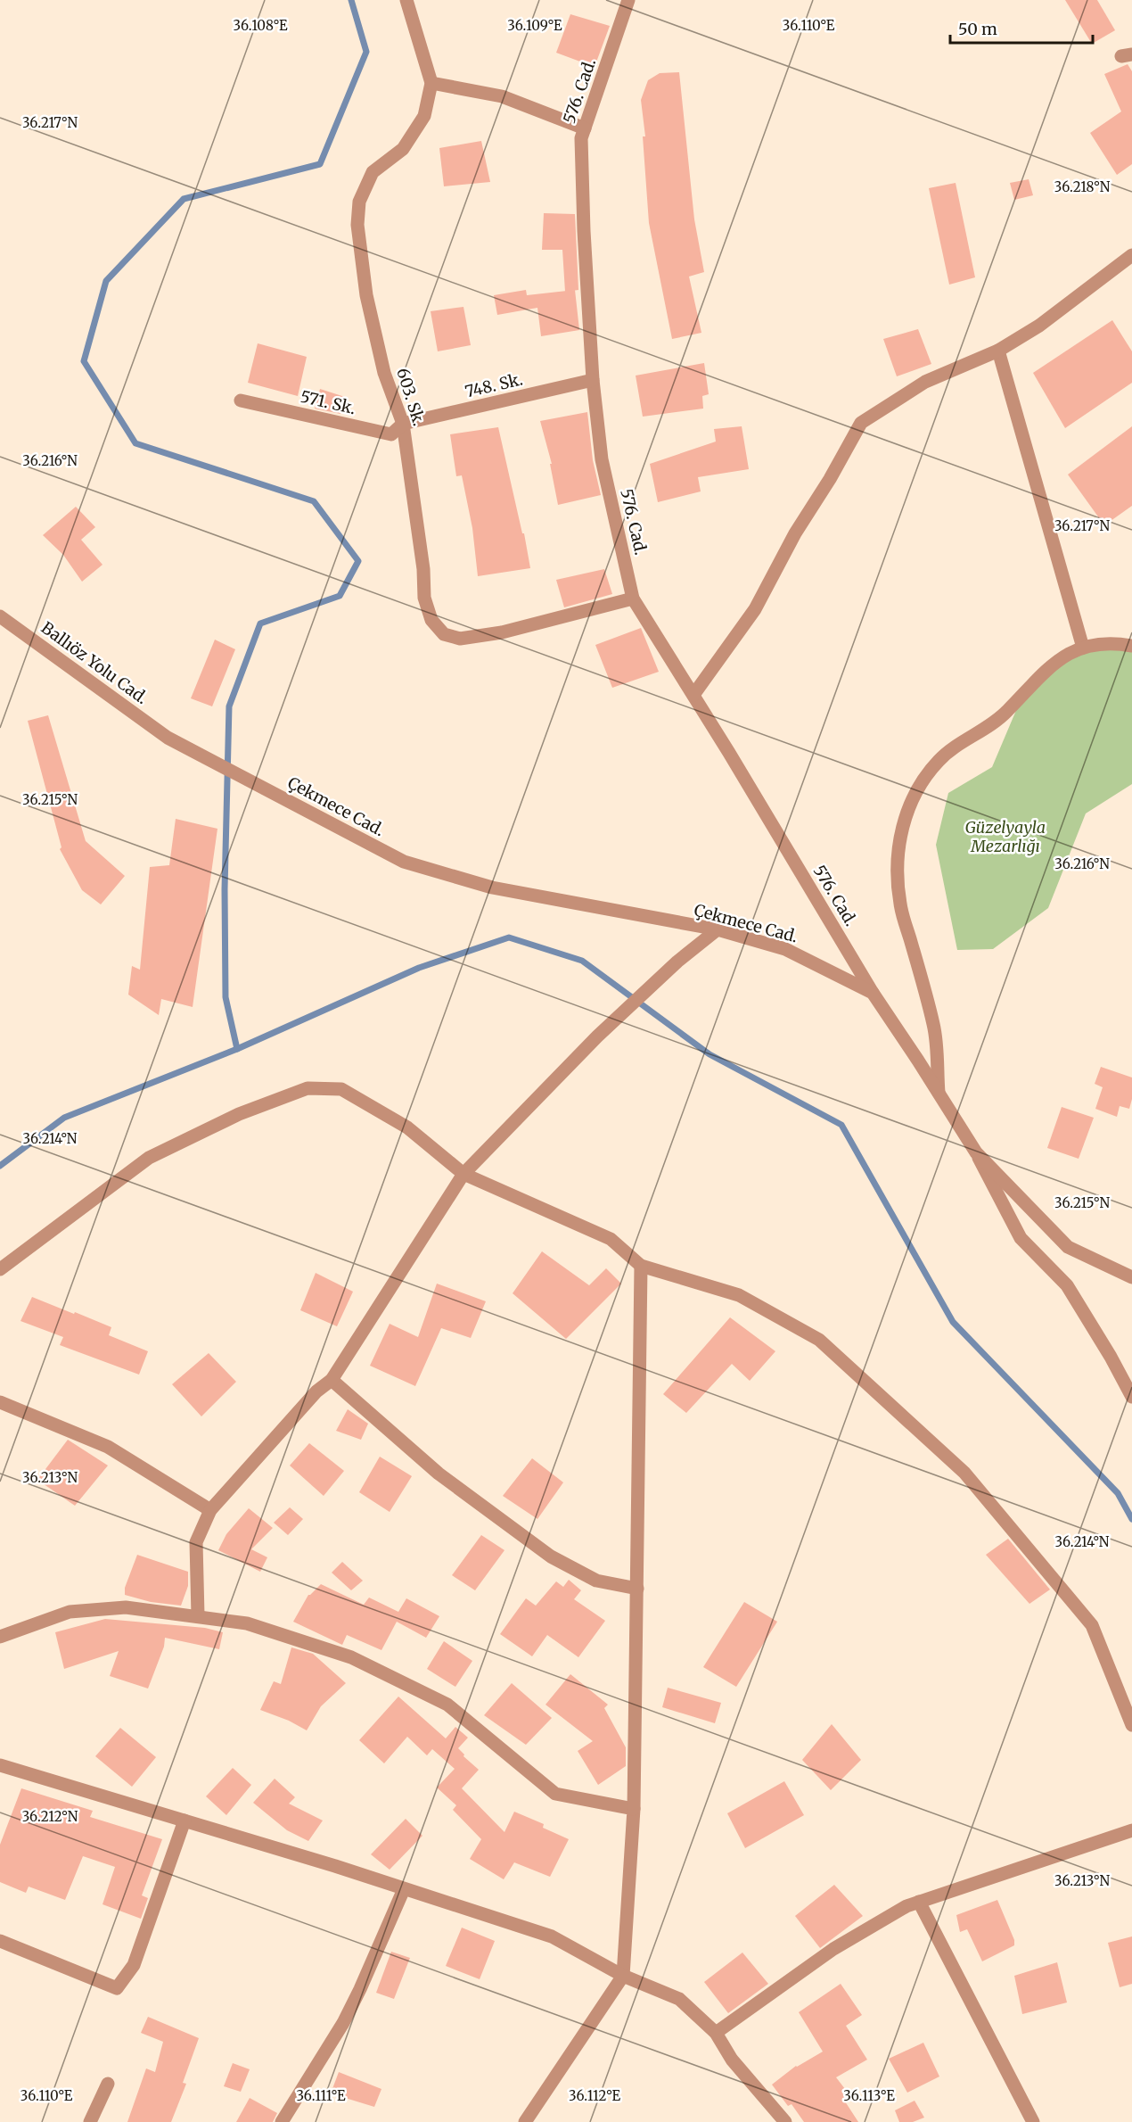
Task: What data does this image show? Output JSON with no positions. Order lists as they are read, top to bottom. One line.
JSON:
{"streets":{"street":["576. Cad.","748. Sk.","603. Sk.","571. Sk.","Ballıöz Yolu Cad.","Çekmece Cad."]},"crossings":[["576. Cad.","748. Sk."],["576. Cad.","603. Sk."],["576. Cad.","Çekmece Cad."],["748. Sk.","603. Sk."],["748. Sk.","571. Sk."],["603. Sk.","571. Sk."],["Ballıöz Yolu Cad.","Çekmece Cad."]],"parks":["Güzelyayla Mezarlığı"],"scale_bar":"50 m","coordinates":["36.108°E","36.109°E","36.110°E","36.217°N","36.218°N","36.216°N","36.215°N","36.214°N","36.213°N","36.212°N","36.111°E","36.112°E","36.113°E"]}
